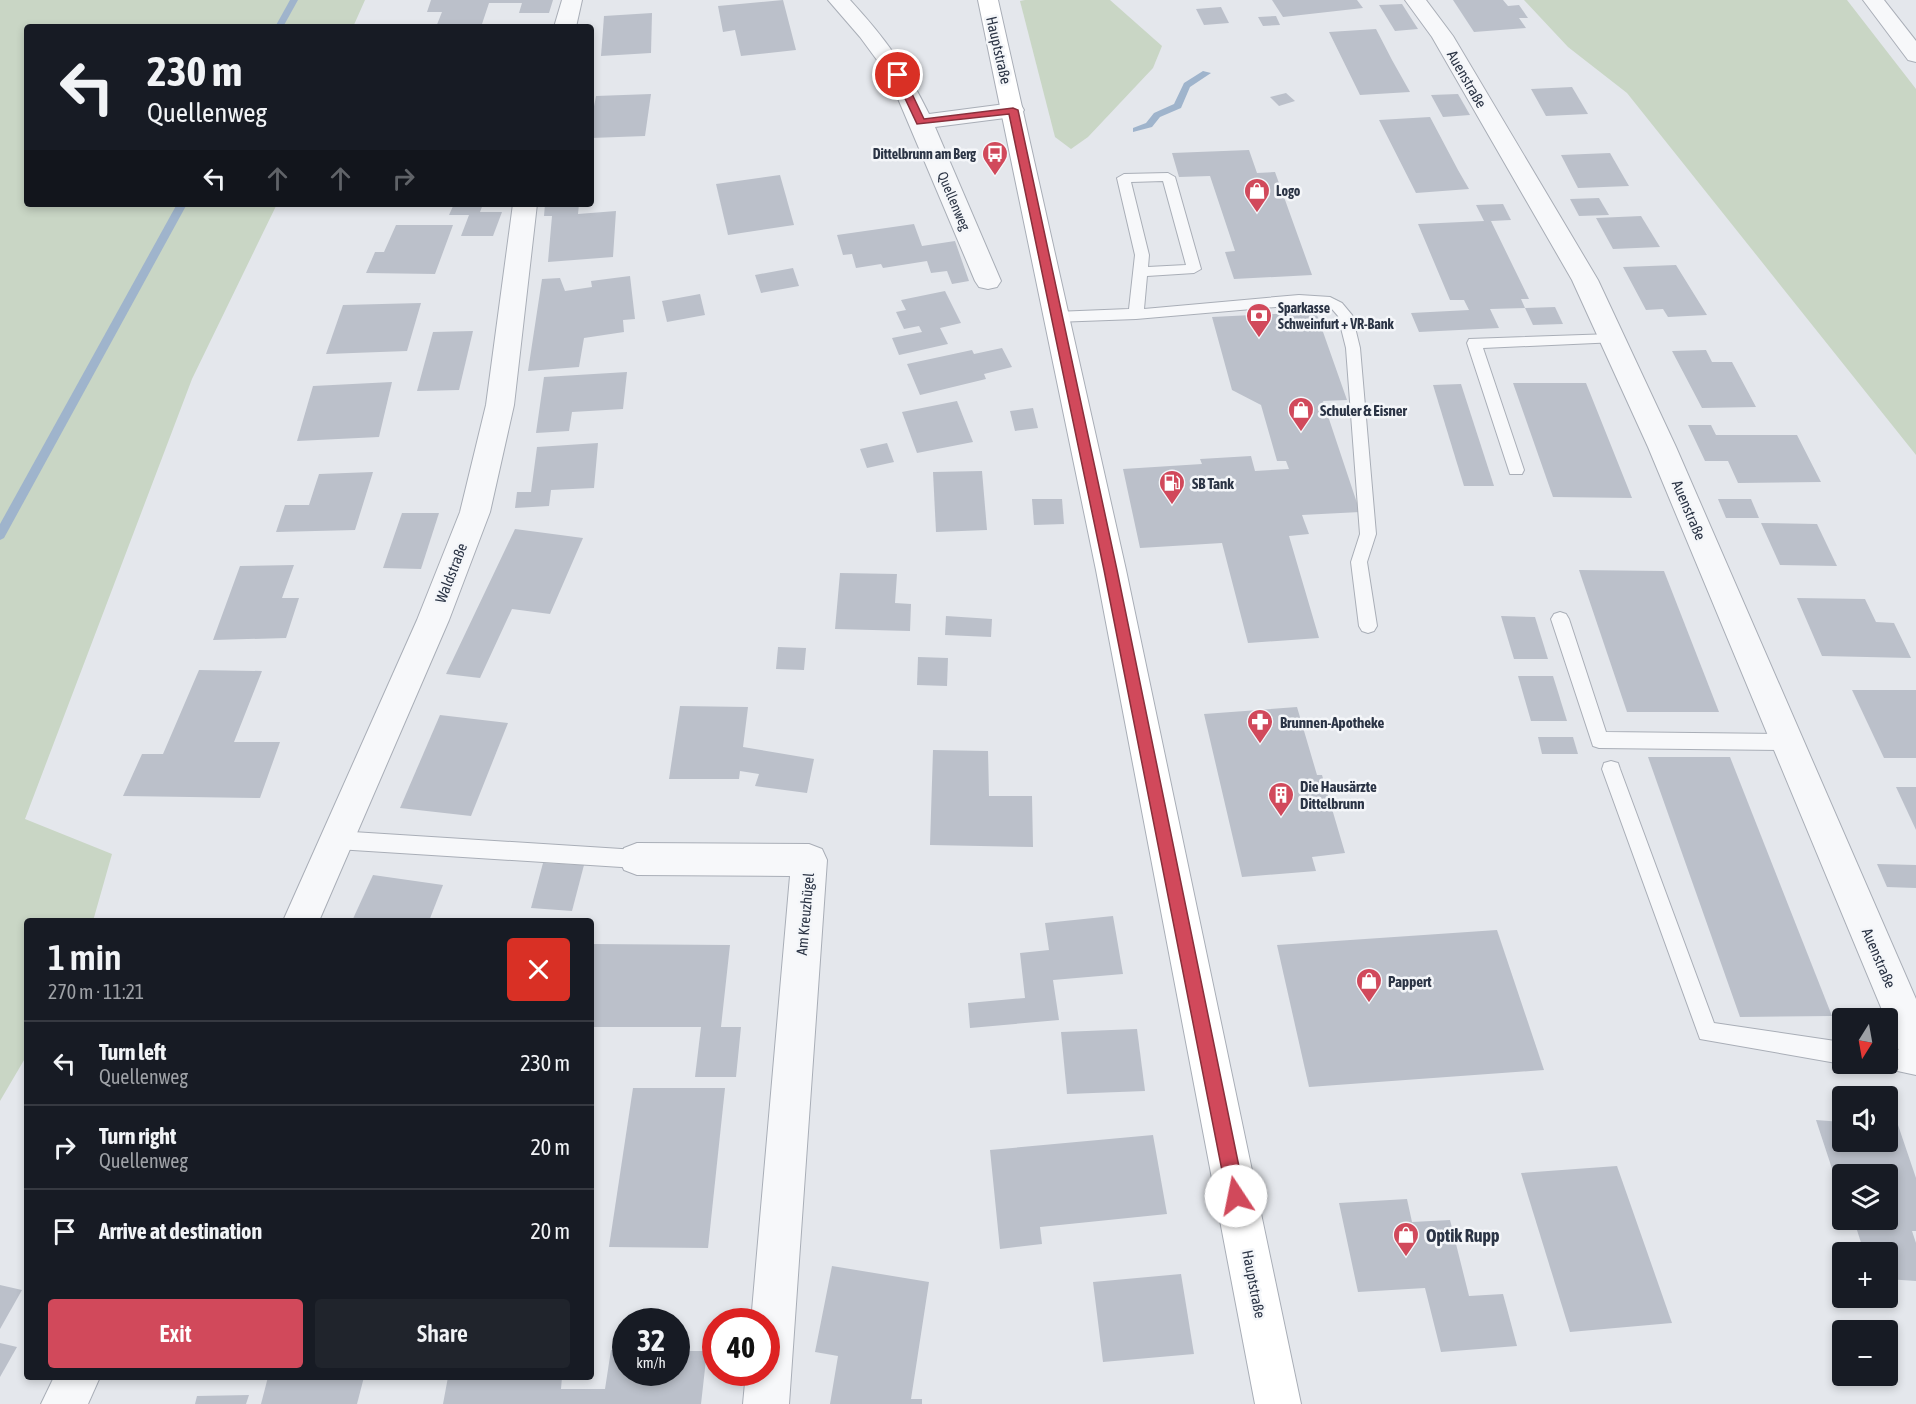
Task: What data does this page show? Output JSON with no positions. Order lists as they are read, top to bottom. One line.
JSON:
{"streets":{"street":["Hauptstraße","Auenstraße","Quellenweg","Waldstraße","Am Kreuzhügel"]},"crossings":[["Waldstraße","Am Kreuzhügel"]],"places":{"bus stop":["Dittelbrunn am Berg"],"shop":["Logo","Schuler & Eisner","Pappert","Optik Rupp"],"bank":["Sparkasse Schweinfurt + VR-Bank"],"fuel station":["SB Tank"],"pharmacy":["Brunnen-Apotheke"],"building":["Die Hausärzte Dittelbrunn"]},"north":"bottom","page":{"turn":["230 m","Quellenweg"],"heading":["1 min","270 m · 11:21"],"map_buttons":["+","−"],"list":[{"name":"Turn left","note":"Quellenweg","value":"230 m"},{"name":"Turn right","note":"Quellenweg","value":"20 m"},{"name":"Arrive at destination","value":"20 m"}],"buttons":["Exit","Share"],"speed":"32 km/h","limit":"40"}}
